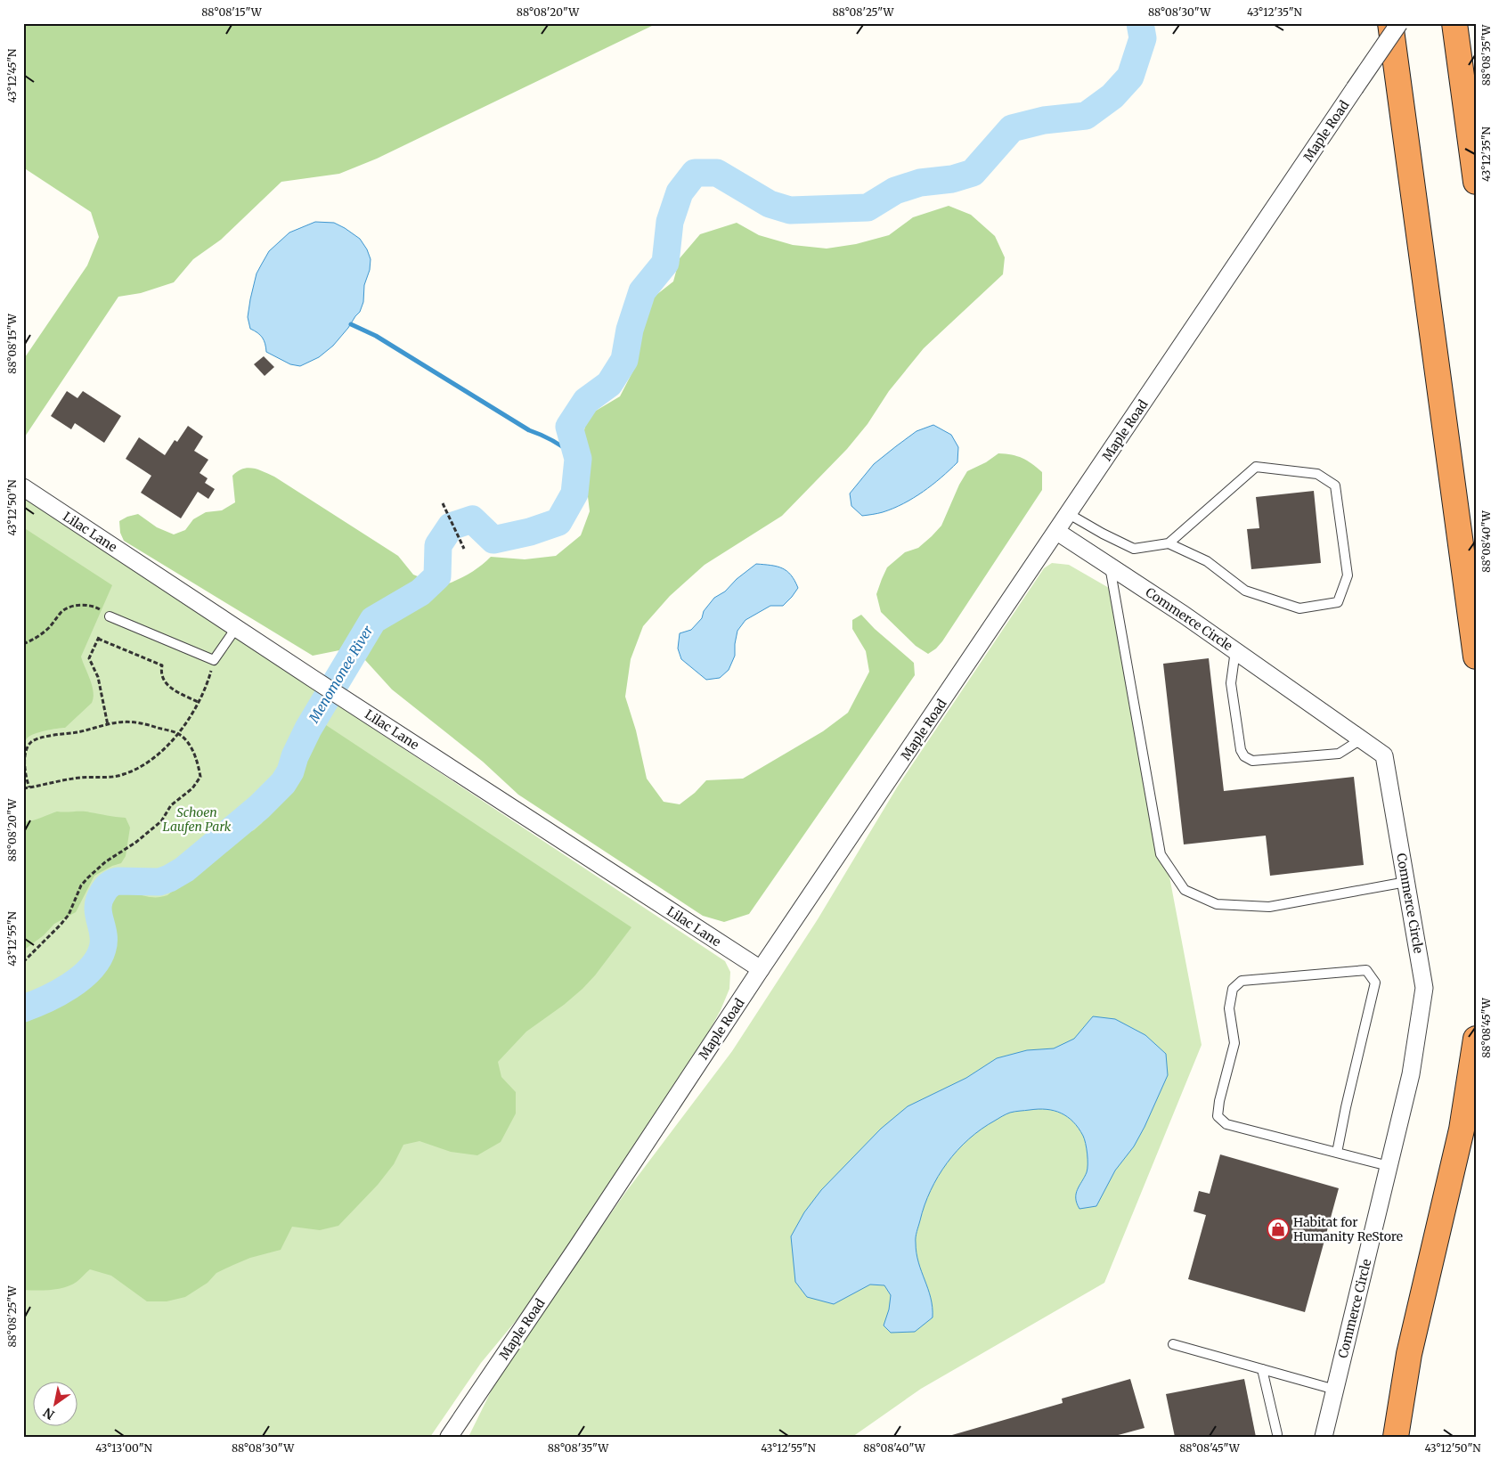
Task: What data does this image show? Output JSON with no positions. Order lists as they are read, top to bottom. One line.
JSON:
{"streets":{"street":["Maple Road","Lilac Lane","Commerce Circle"]},"crossings":[["Maple Road","Lilac Lane"],["Maple Road","Commerce Circle"]],"water":["Menomonee River"],"parks":["Schoen Laufen Park"],"places":{"shop":["Habitat for Humanity ReStore"]},"north":"bottom left","coordinates":["88°08'15\"W","88°08'20\"W","88°08'25\"W","88°08'30\"W","43°12'35\"N","88°08'35\"W","43°12'45\"N","43°12'50\"N","88°08'40\"W","43°12'55\"N","88°08'45\"W","43°13'00\"N"]}
